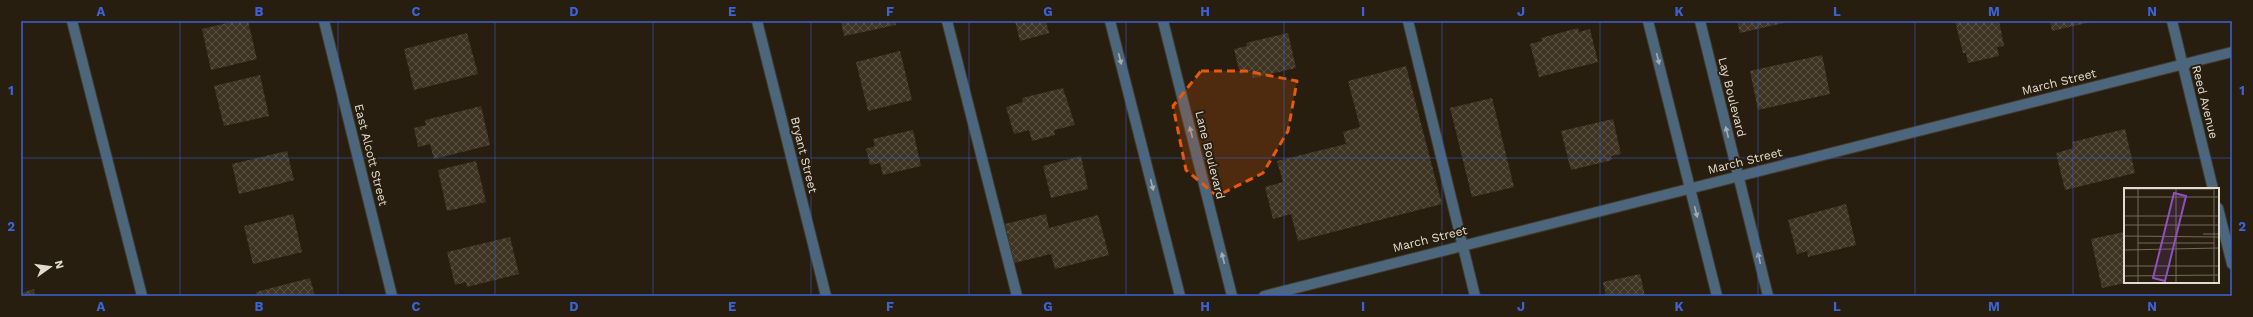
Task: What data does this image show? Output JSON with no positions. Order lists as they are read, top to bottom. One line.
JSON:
{"streets":{"street":["March Street","Lay Boulevard","Reed Avenue","East Alcott Street","Bryant Street","Lane Boulevard"]},"crossings":[["March Street","Lay Boulevard"],["March Street","Reed Avenue"]],"north":"right","grid":{"columns":["A","B","C","D","E","F","G","H","I","J","K","L","M","N"],"rows":["1","2"]}}
